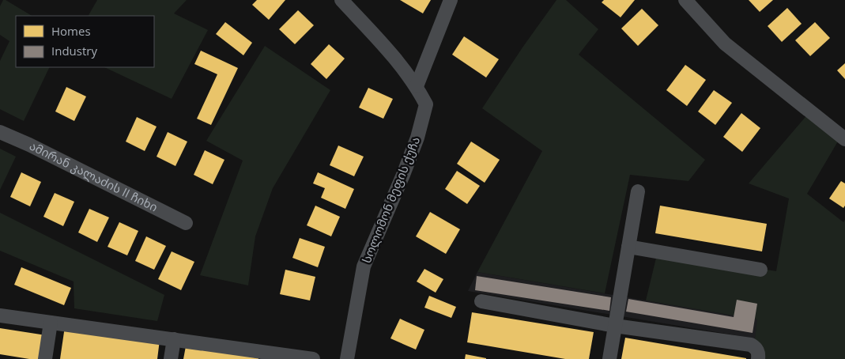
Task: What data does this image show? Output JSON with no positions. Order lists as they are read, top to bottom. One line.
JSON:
{"streets":{"street":["ამირან კალაძის II ჩიხი","სოლომონ მეფის ქუჩა"]},"legend":["Homes","Industry"]}
